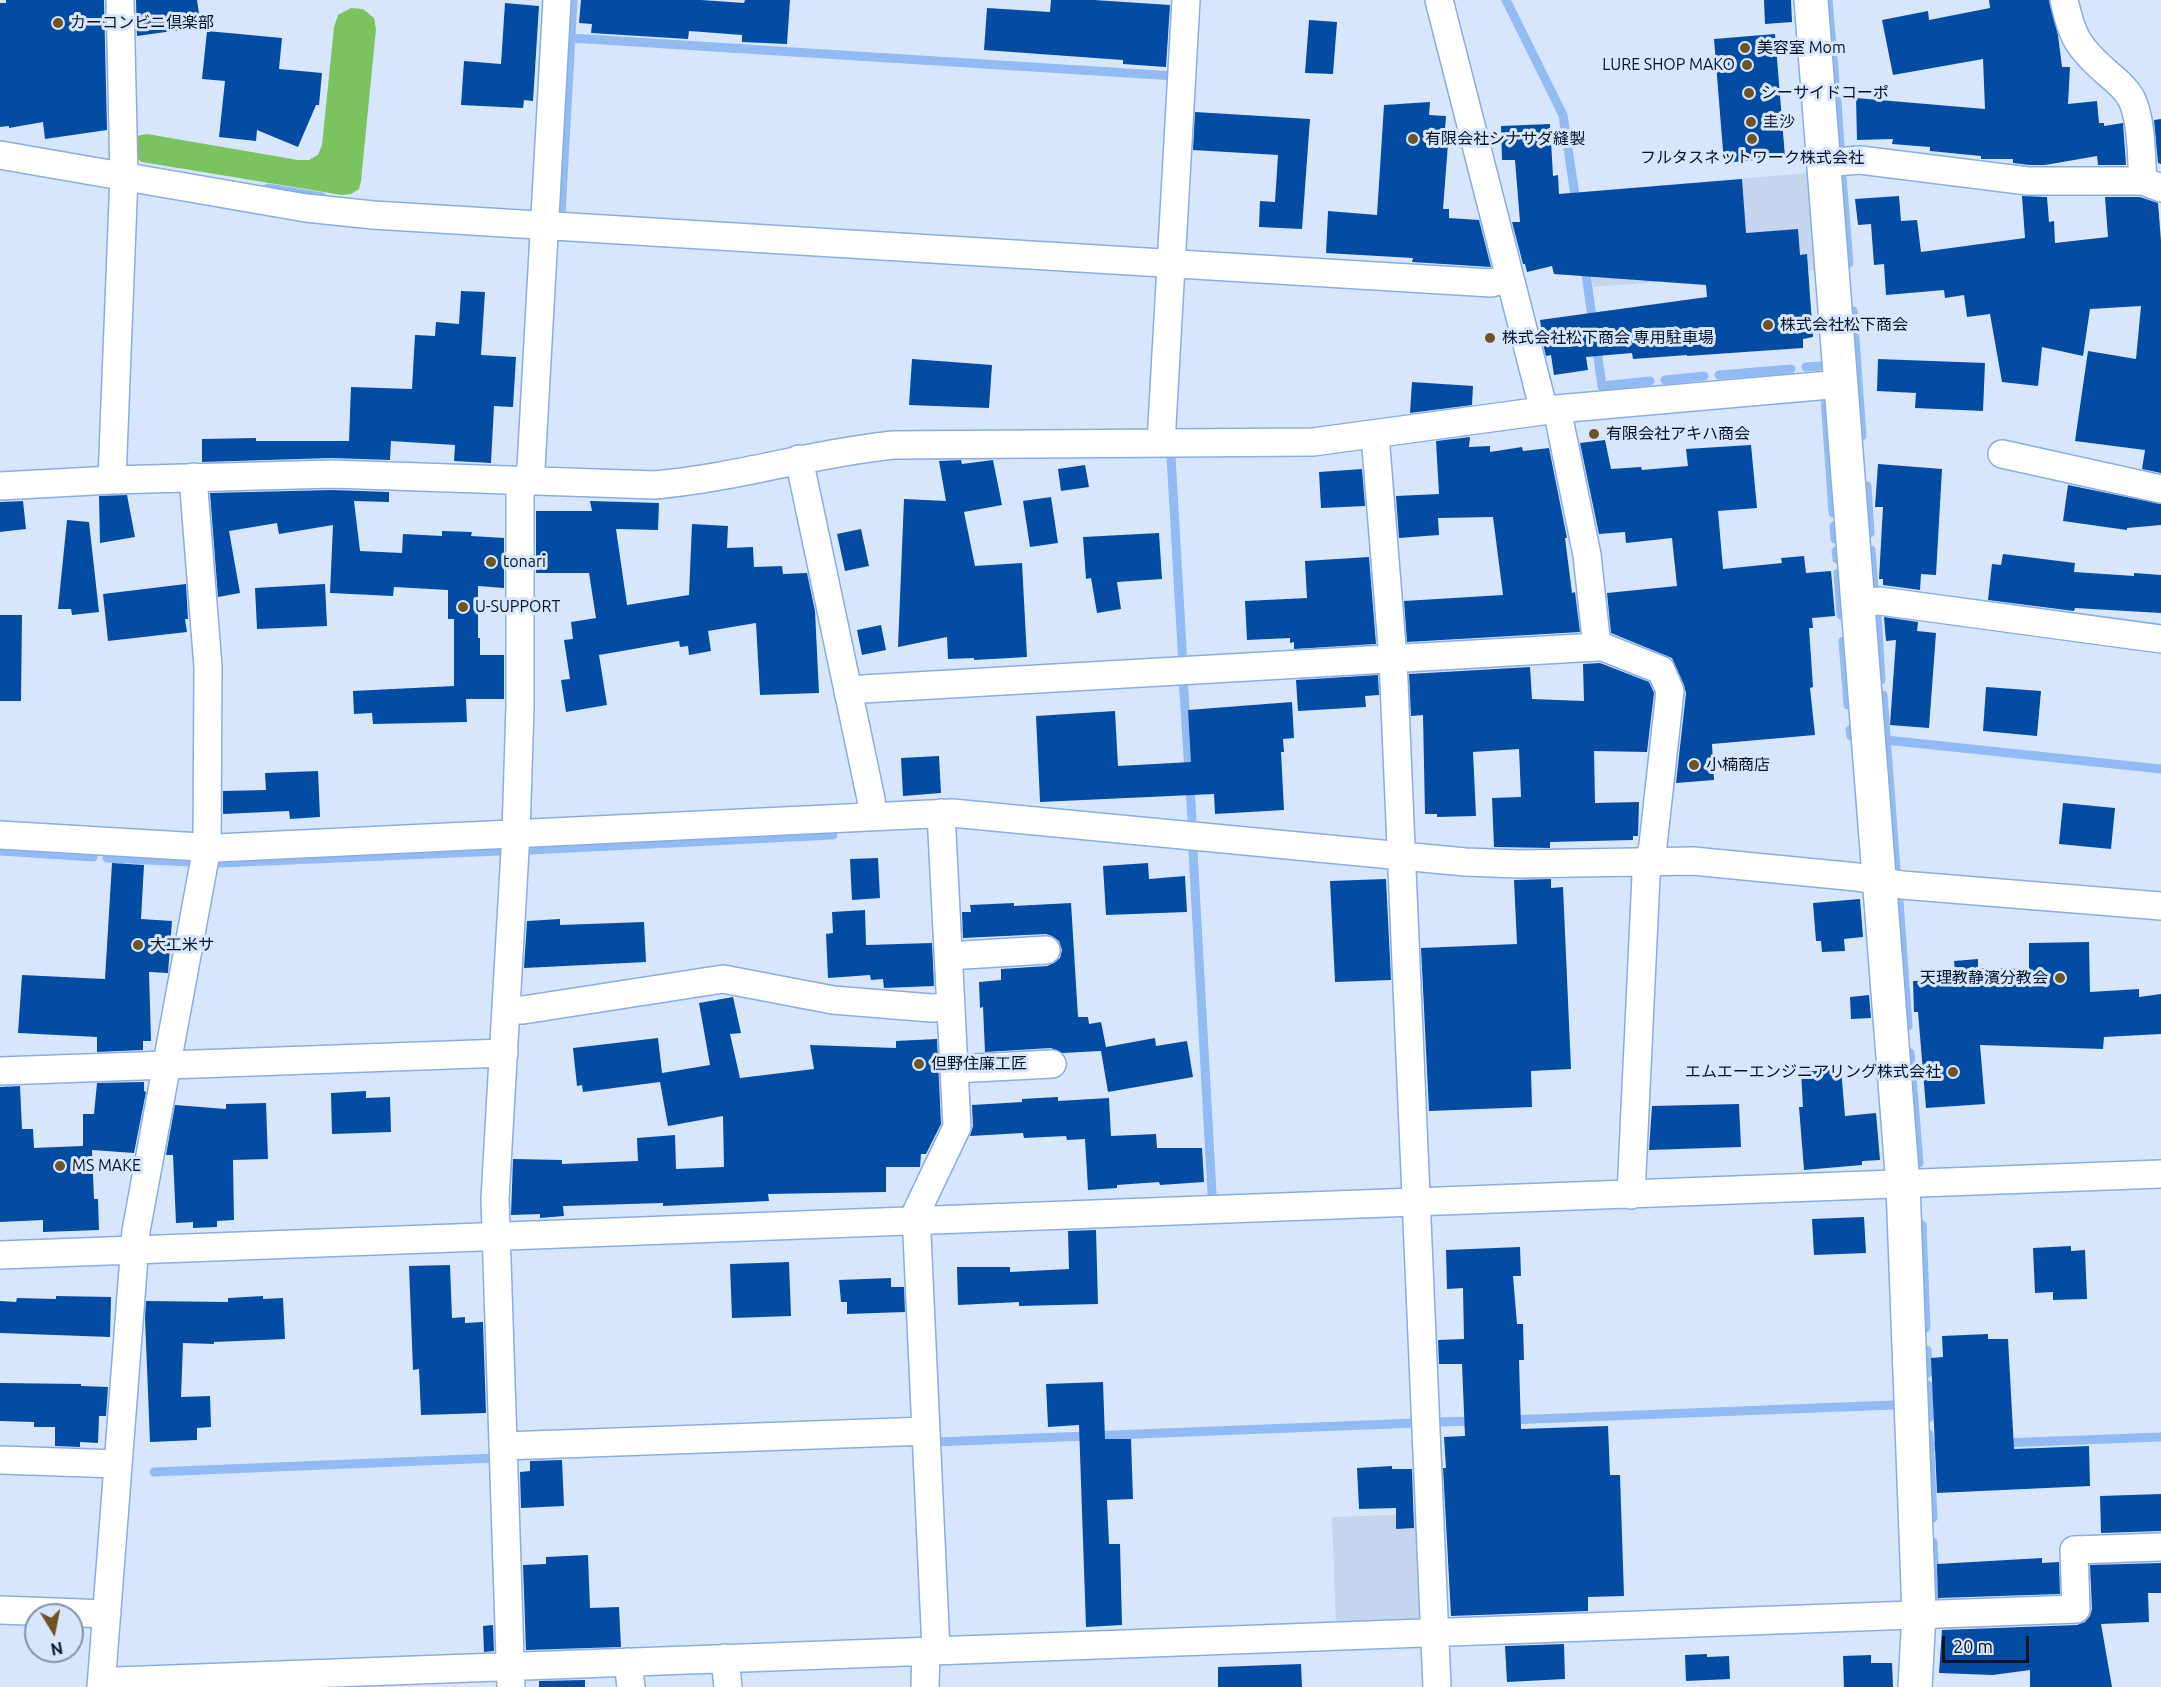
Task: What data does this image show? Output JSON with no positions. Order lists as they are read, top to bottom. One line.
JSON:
{"places":["カーコンビニ倶楽部","美容室 Mom","LURE SHOP MAKO","シーサイドコーポ","圭沙","有限会社シナサダ縫製","フルタスネットワーク株式会社","株式会社松下商会","株式会社松下商会 専用駐車場","有限会社アキハ商会","tonari","U-SUPPORT","小楠商店","大工米サ","天理教静濱分教会","但野住廉工匠","エムエーエンジニアリング株式会社","MS MAKE"],"scale_bar":"20 m","north":"bottom"}
